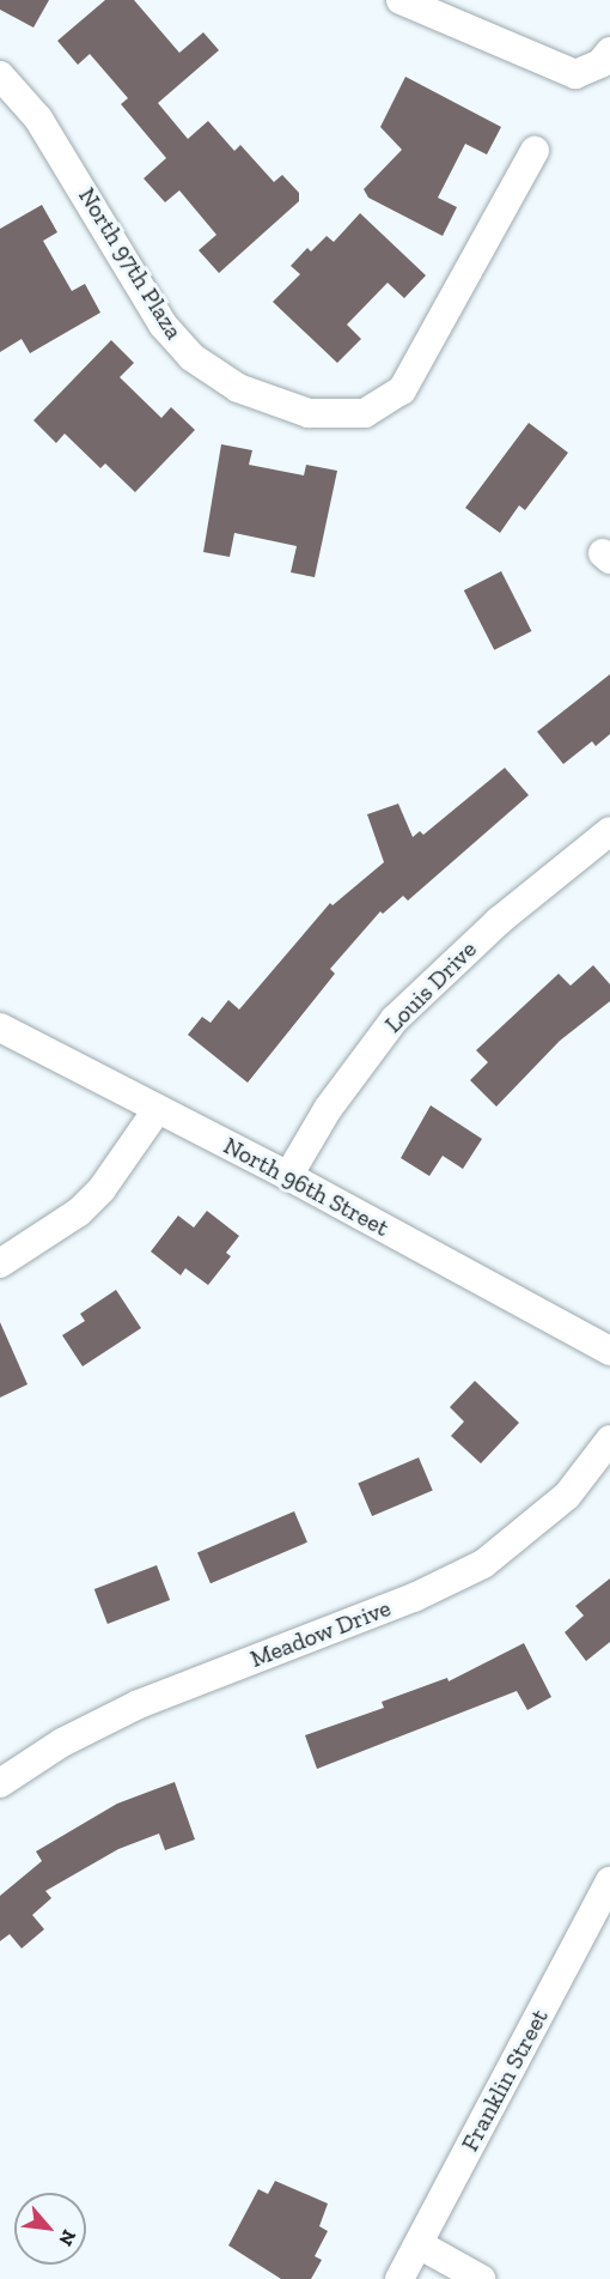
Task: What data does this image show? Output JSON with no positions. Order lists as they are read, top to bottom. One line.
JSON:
{"streets":{"street":["North 97th Plaza","Louis Drive","North 96th Street","Meadow Drive","Franklin Street"]},"crossings":[["Louis Drive","North 96th Street"]],"north":"bottom right"}
